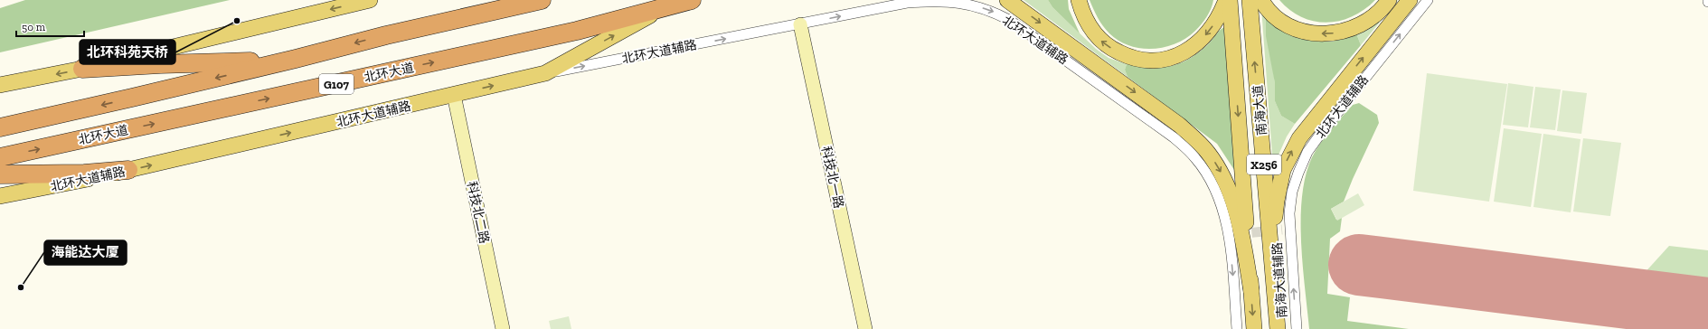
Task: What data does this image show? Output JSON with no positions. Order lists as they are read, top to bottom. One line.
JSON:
{"streets":{"highway":["北环大道","G107"],"main road":["北环大道辅路","南海大道","X256"],"street":["科技北一路","科技北二路","南海大道辅路"]},"crossings":[["北环大道辅路","科技北一路"],["北环大道辅路","科技北二路"],["北环大道辅路","南海大道辅路"]],"one_way":["南海大道辅路"],"places":["北环科苑天桥","海能达大厦"],"scale_bar":"50 m"}
